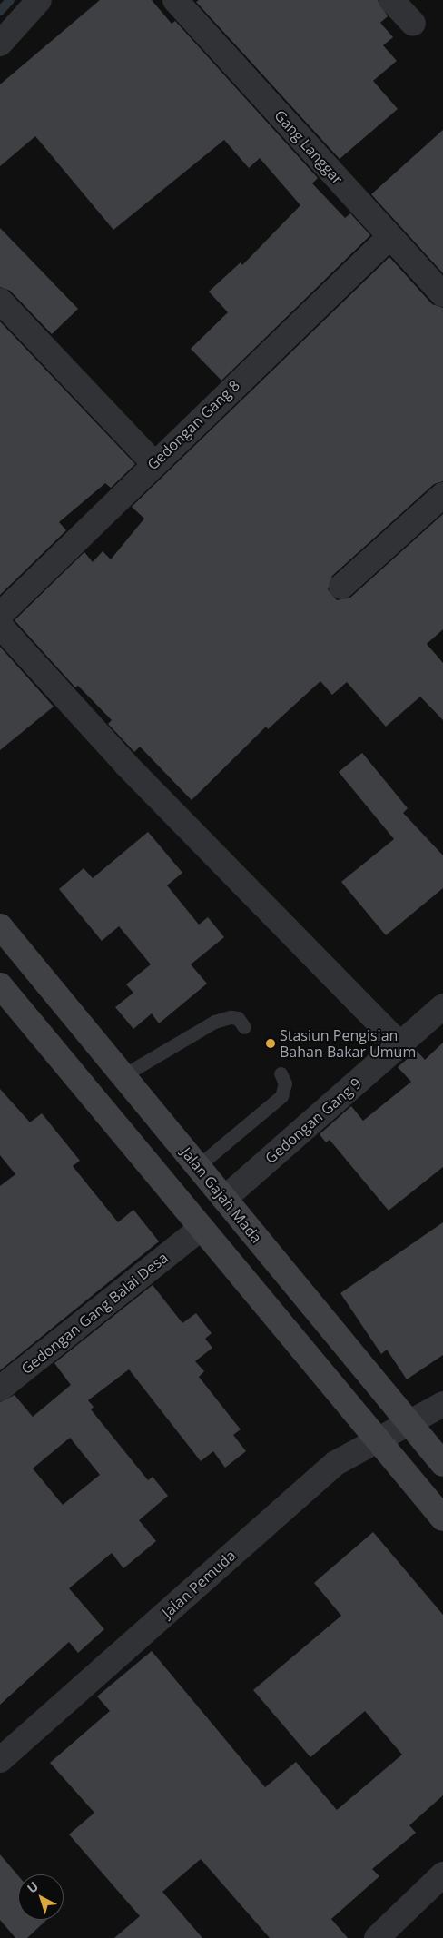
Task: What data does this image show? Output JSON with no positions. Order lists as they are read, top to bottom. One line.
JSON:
{"streets":{"main road":["Jalan Gajah Mada"],"street":["Gang Langgar","Gedongan Gang 8","Gedongan Gang 9","Gedongan Gang Balai Desa","Jalan Pemuda"]},"crossings":[["Gang Langgar","Gedongan Gang 8"],["Gedongan Gang 9","Jalan Gajah Mada"],["Jalan Gajah Mada","Jalan Pemuda"]],"places":["Stasiun Pengisian Bahan Bakar Umum"],"north":"top left"}
